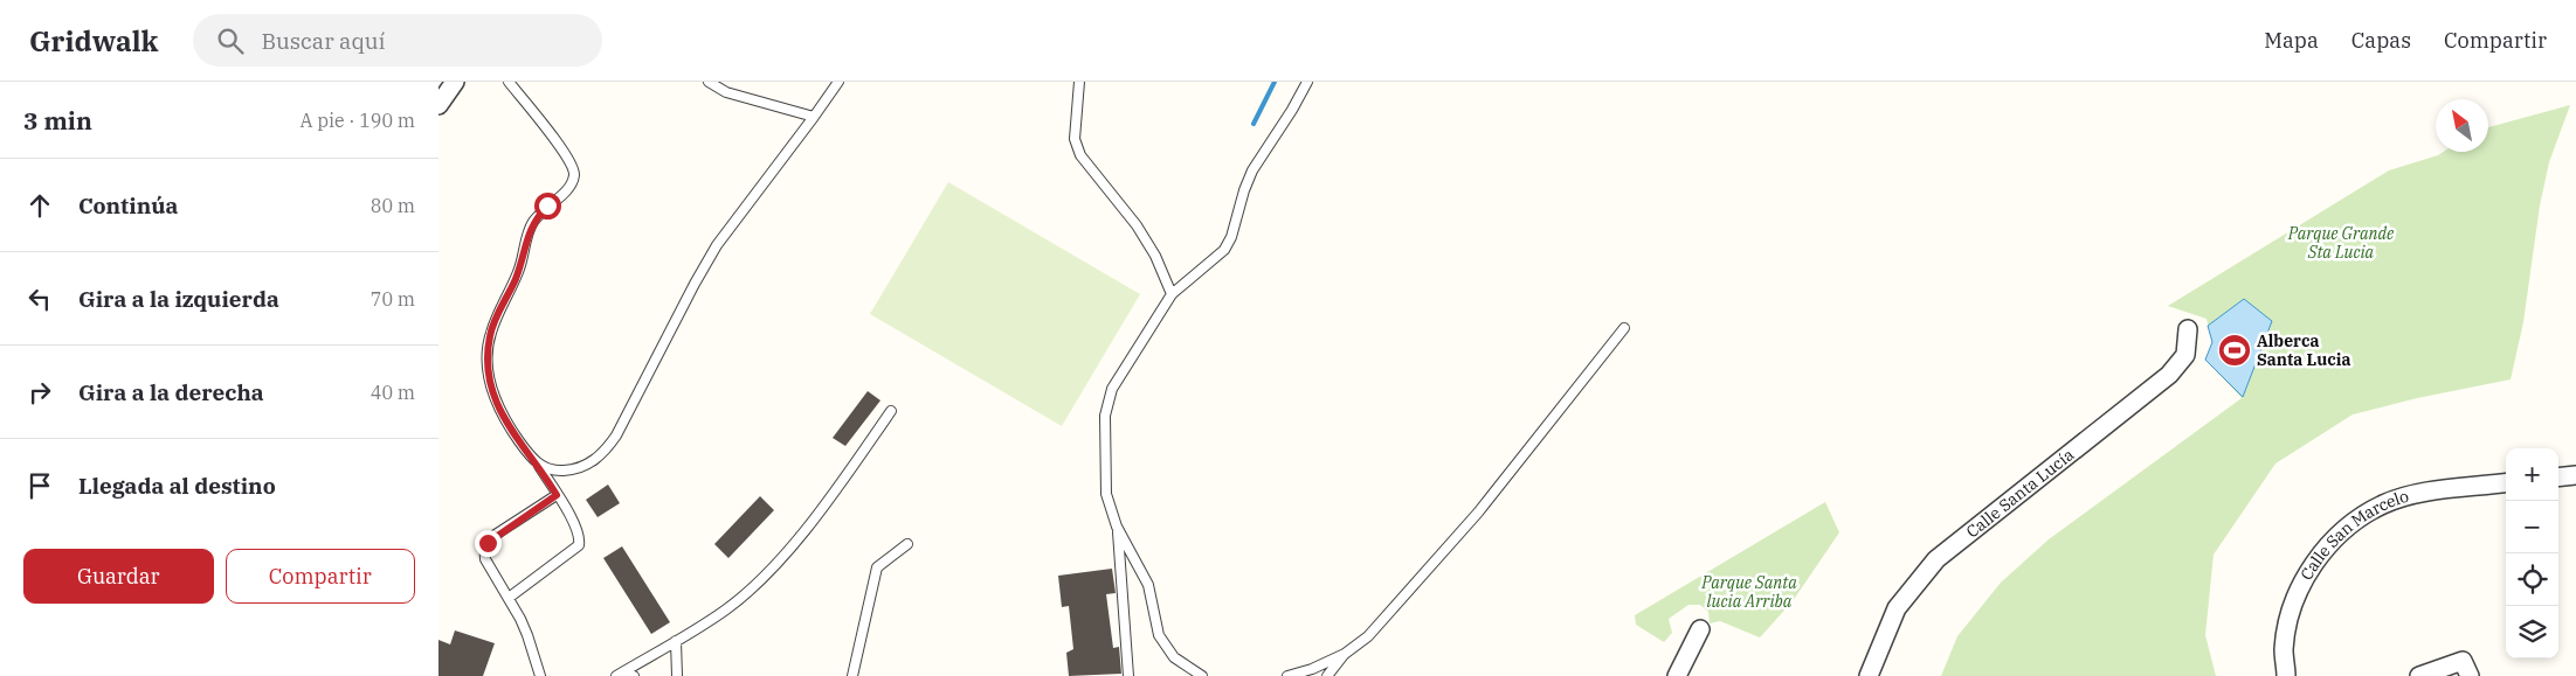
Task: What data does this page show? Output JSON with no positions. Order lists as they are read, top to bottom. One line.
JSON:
{"streets":{"street":["Calle Santa Lucía","Calle San Marcelo"]},"parks":["Parque Grande Sta Lucia","Parque Santa lucia Arriba"],"places":{"sports":["Alberca Santa Lucia"]},"north":"top left","page":{"header":"Gridwalk","search":"Buscar aquí","nav":["Mapa","Capas","Compartir"],"heading":["3 min","A pie · 190 m"],"list":[["Continúa","80 m"],["Gira a la izquierda","70 m"],["Gira a la derecha","40 m"],"Llegada al destino"],"map_buttons":["+","−"],"buttons":["Guardar","Compartir"]}}
